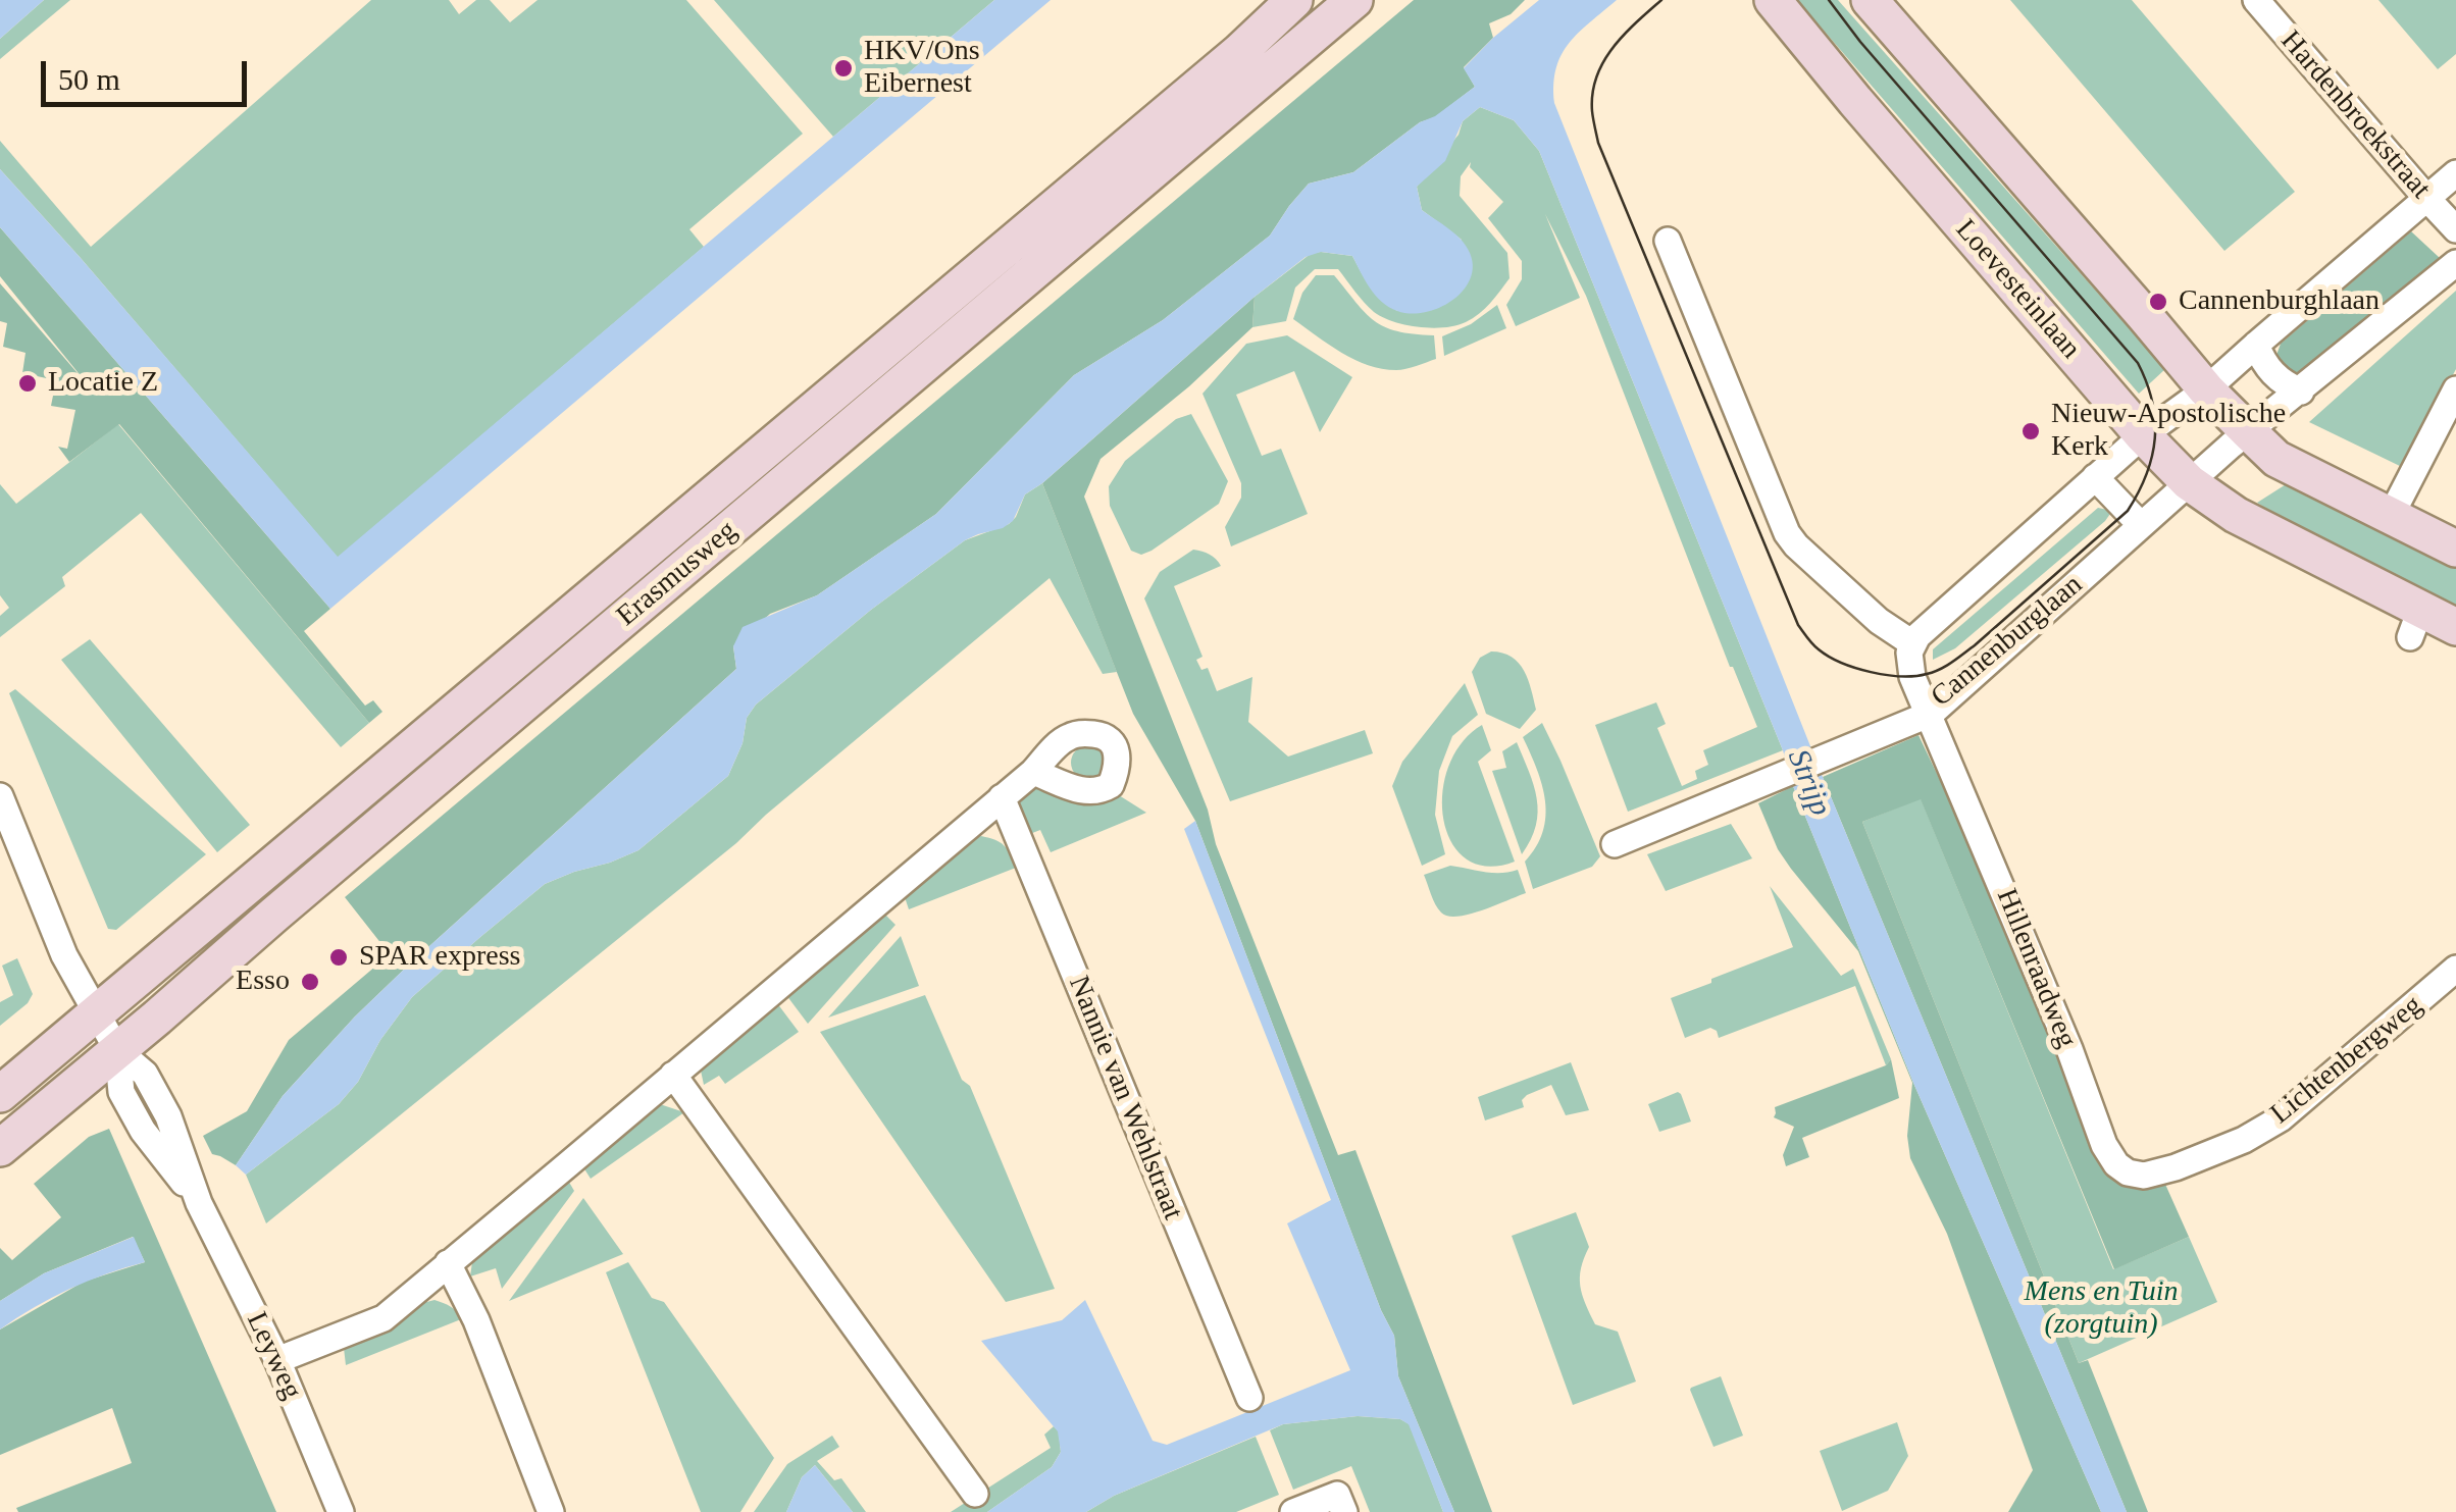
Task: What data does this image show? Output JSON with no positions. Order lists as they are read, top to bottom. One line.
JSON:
{"streets":{"main road":["Loevesteinlaan","Erasmusweg"],"street":["Hardenbroekstraat","Cannenburglaan","Hillenraadweg","Lichtenbergweg","Nannie van Wehlstraat","Leyweg"]},"crossings":[["Hardenbroekstraat","Cannenburglaan"],["Loevesteinlaan","Cannenburglaan"],["Erasmusweg","Leyweg"],["Cannenburglaan","Hillenraadweg"],["Hillenraadweg","Lichtenbergweg"]],"water":["Strijp"],"parks":["Mens en Tuin (zorgtuin)"],"places":["HKV/Ons Eibernest","Cannenburghlaan","Locatie Z","Nieuw-Apostolische Kerk","SPAR express","Esso"],"scale_bar":"50 m"}
